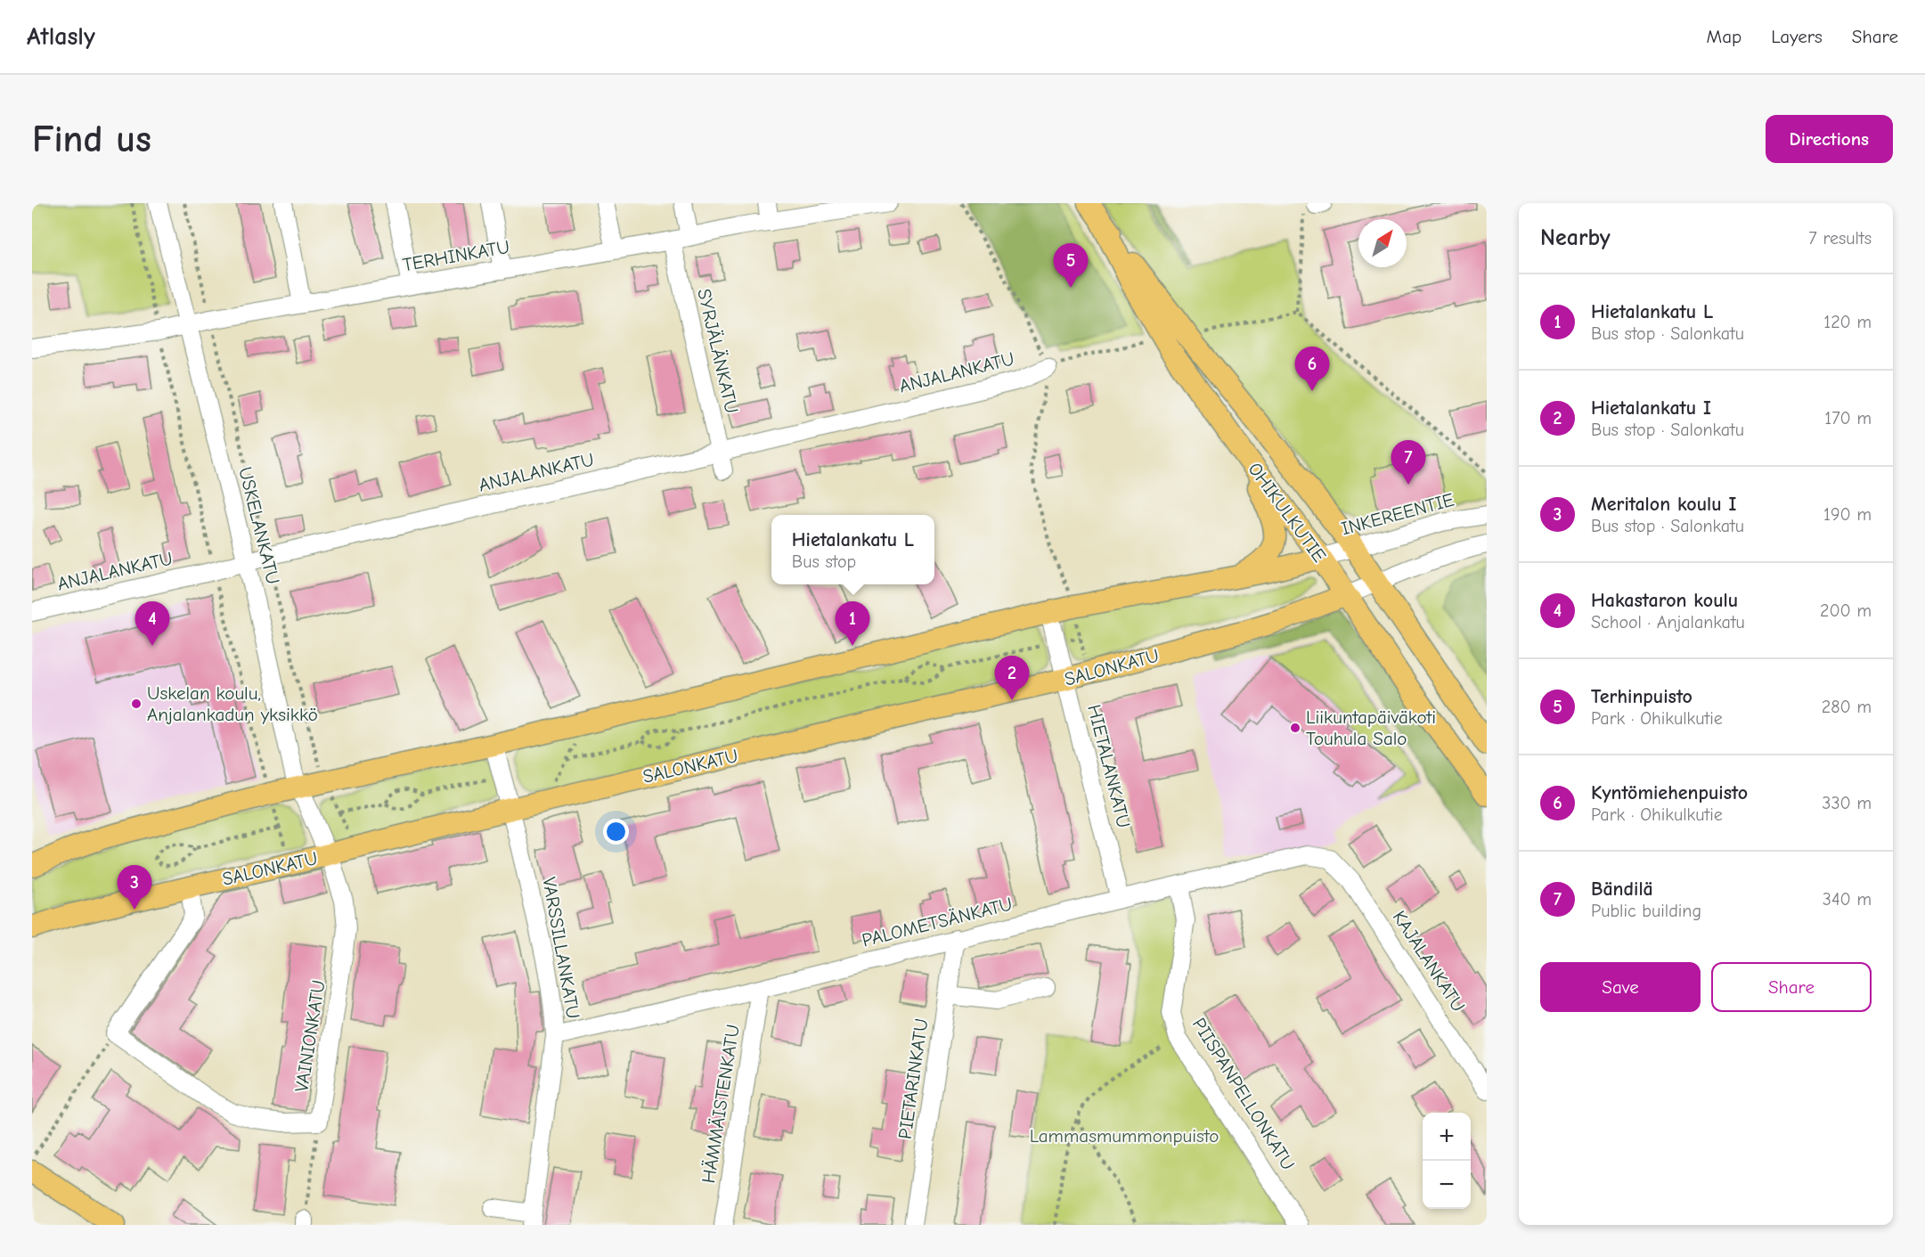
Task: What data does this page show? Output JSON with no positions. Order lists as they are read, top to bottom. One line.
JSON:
{"streets":{"main road":["OHIKULKUTIE","SALONKATU"],"street":["TERHINKATU","SYRJÄLÄNKATU","ANJALANKATU","INKEREENTIE","USKELANKATU","HIETALANKATU","PALOMETSÄNKATU","VARSSILLANKATU","KAJALANKATU","VAINIONKATU","PIETARINKATU","PIISPANPELLONKATU","HÄMMÄISTENKATU"]},"crossings":[["TERHINKATU","SYRJÄLÄNKATU"],["TERHINKATU","USKELANKATU"],["SYRJÄLÄNKATU","ANJALANKATU"],["ANJALANKATU","USKELANKATU"],["OHIKULKUTIE","INKEREENTIE"],["OHIKULKUTIE","SALONKATU"],["USKELANKATU","SALONKATU"],["USKELANKATU","VAINIONKATU"],["SALONKATU","HIETALANKATU"],["SALONKATU","VARSSILLANKATU"],["SALONKATU","VAINIONKATU"],["HIETALANKATU","PALOMETSÄNKATU"],["PALOMETSÄNKATU","VARSSILLANKATU"],["PALOMETSÄNKATU","KAJALANKATU"],["PALOMETSÄNKATU","PIETARINKATU"],["PALOMETSÄNKATU","PIISPANPELLONKATU"],["PALOMETSÄNKATU","HÄMMÄISTENKATU"]],"parks":["Lammasmummonpuisto"],"places":["Uskelan koulu, Anjalankadun yksikkö","Liikuntapäiväkoti Touhula Salo"],"north":"top right","page":{"header":"Atlasly","nav":["Map","Layers","Share"],"buttons":["Directions",["Save","Share"]],"title":"Find us","heading":["Nearby","7 results"],"pins":["5","6","7","1","4","2","3"],"list":[{"mark":"1","name":"Hietalankatu L","note":"Bus stop · Salonkatu","value":"120 m"},{"mark":"2","name":"Hietalankatu I","note":"Bus stop · Salonkatu","value":"170 m"},{"mark":"3","name":"Meritalon koulu I","note":"Bus stop · Salonkatu","value":"190 m"},{"mark":"4","name":"Hakastaron koulu","note":"School · Anjalankatu","value":"200 m"},{"mark":"5","name":"Terhinpuisto","note":"Park · Ohikulkutie","value":"280 m"},{"mark":"6","name":"Kyntömiehenpuisto","note":"Park · Ohikulkutie","value":"330 m"},{"mark":"7","name":"Bändilä","note":"Public building","value":"340 m"}],"popup":["Hietalankatu L","Bus stop"],"map_buttons":["+","−"]}}
